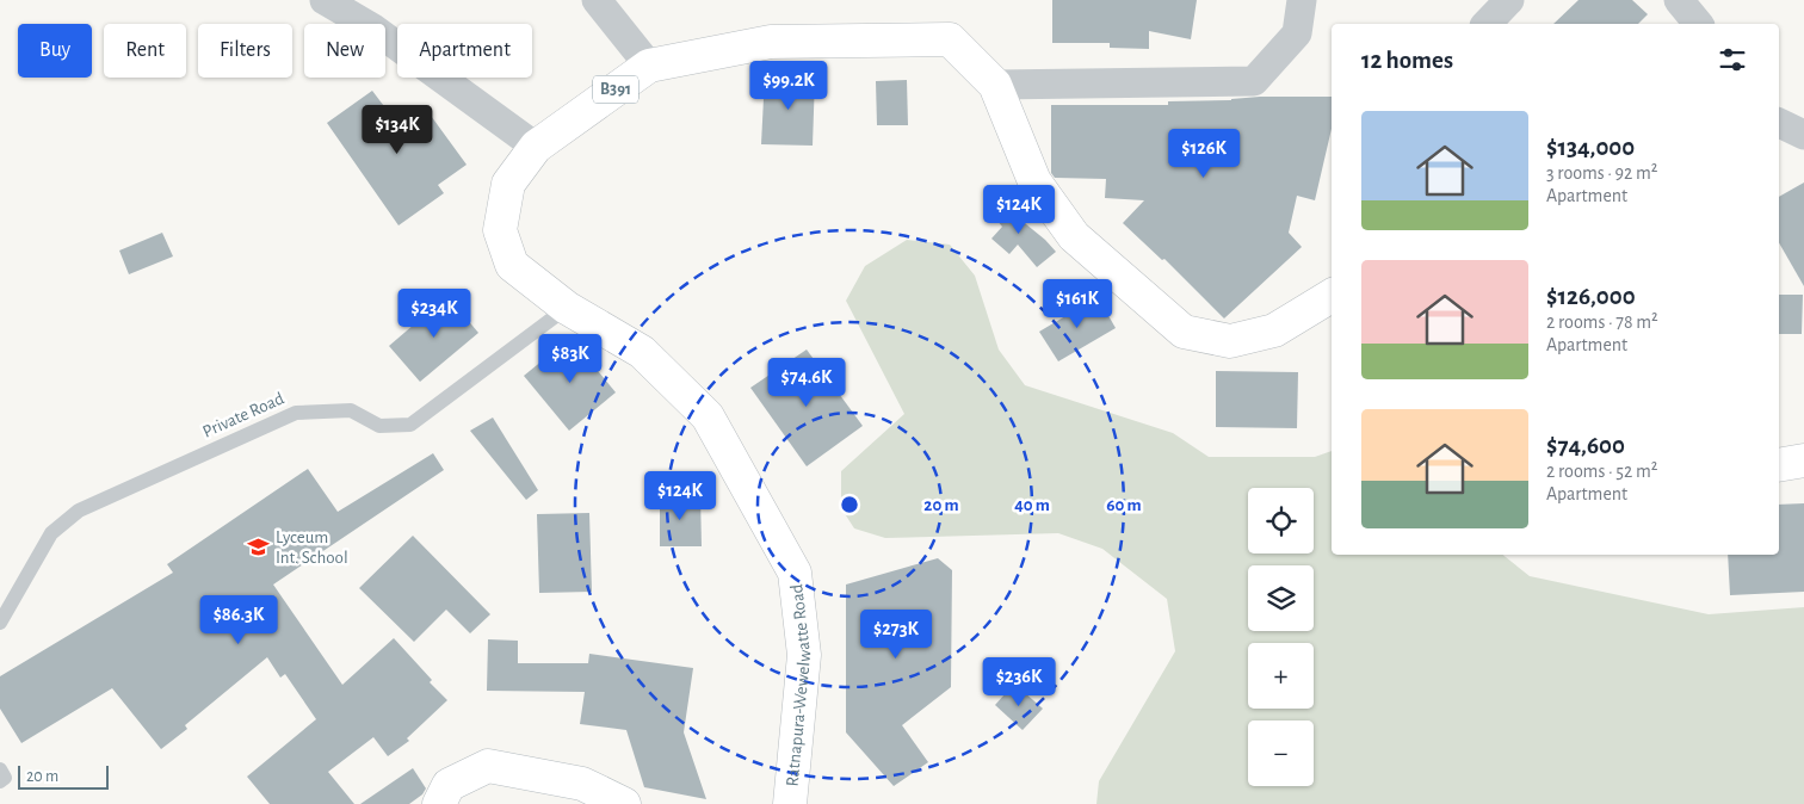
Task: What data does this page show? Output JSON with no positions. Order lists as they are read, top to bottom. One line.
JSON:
{"streets":{"main road":["B391","Ratnapura-Wewelwatte Road"],"lane":["Private Road"]},"crossings":[["Private Road","Ratnapura-Wewelwatte Road"]],"places":{"school or university":["Lyceum Int. School"]},"scale_bar":"20 m","page":{"chip":["Buy","Rent","Filters","New","Apartment"],"heading":"12 homes","price":["$99.2K","$134K","$126K","$124K","$161K","$234K","$83K","$74.6K","$124K","$86.3K","$273K","$236K"],"list":[{"name":"$134,000","note":"3 rooms · 92 m² · Apartment"},{"name":"$126,000","note":"2 rooms · 78 m² · Apartment"},{"name":"$74,600","note":"2 rooms · 52 m² · Apartment"}],"map_buttons":["+","−"],"scale":"20 m"},"rings":["20 m","40 m","60 m"]}
